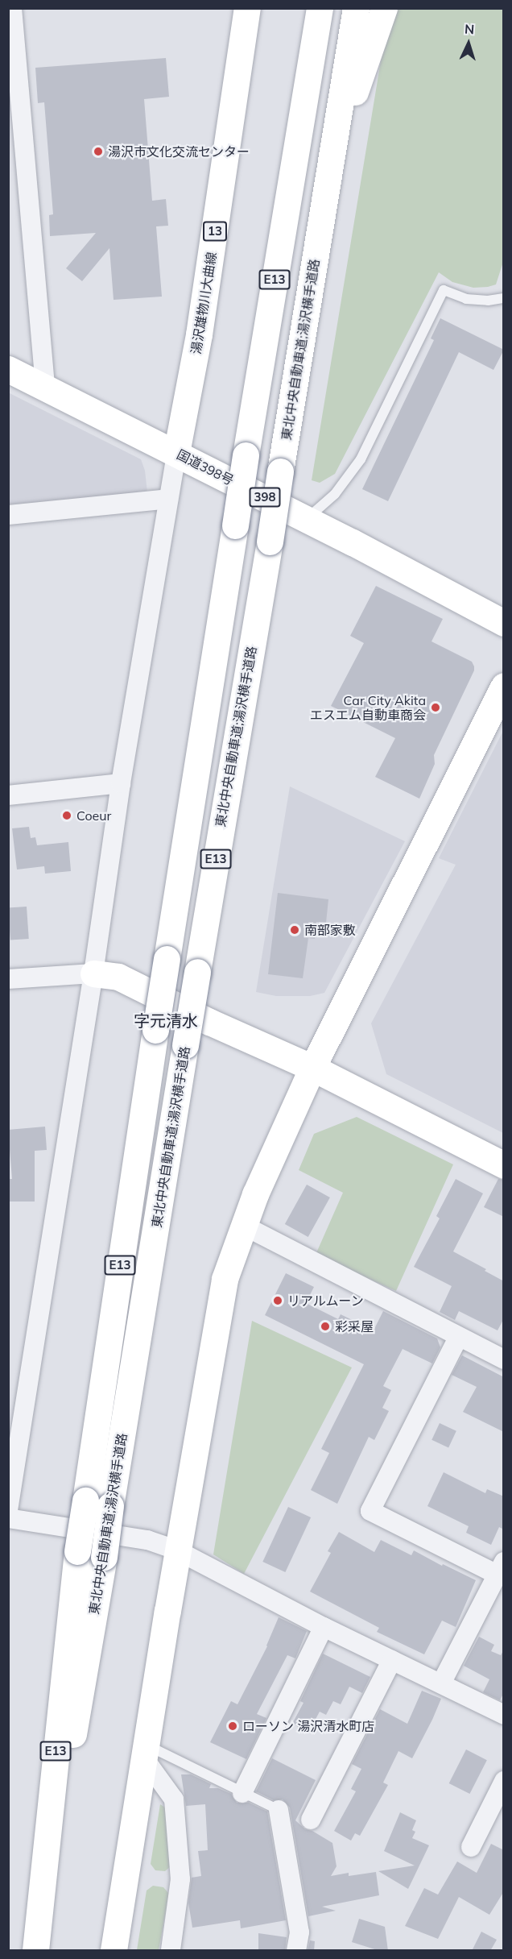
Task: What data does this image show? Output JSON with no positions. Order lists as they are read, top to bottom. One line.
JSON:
{"streets":{"main road":["13","E13","湯沢雄物川大曲線","東北中央自動車道;湯沢横手道路","国道398号","398"]},"crossings":[["湯沢雄物川大曲線","国道398号"]],"districts":["字元清水"],"places":["湯沢市文化交流センター","Car City Akita エスエム自動車商会","Coeur","南部家敷","リアルムーン","彩采屋","ローソン 湯沢清水町店"],"north":"top"}
